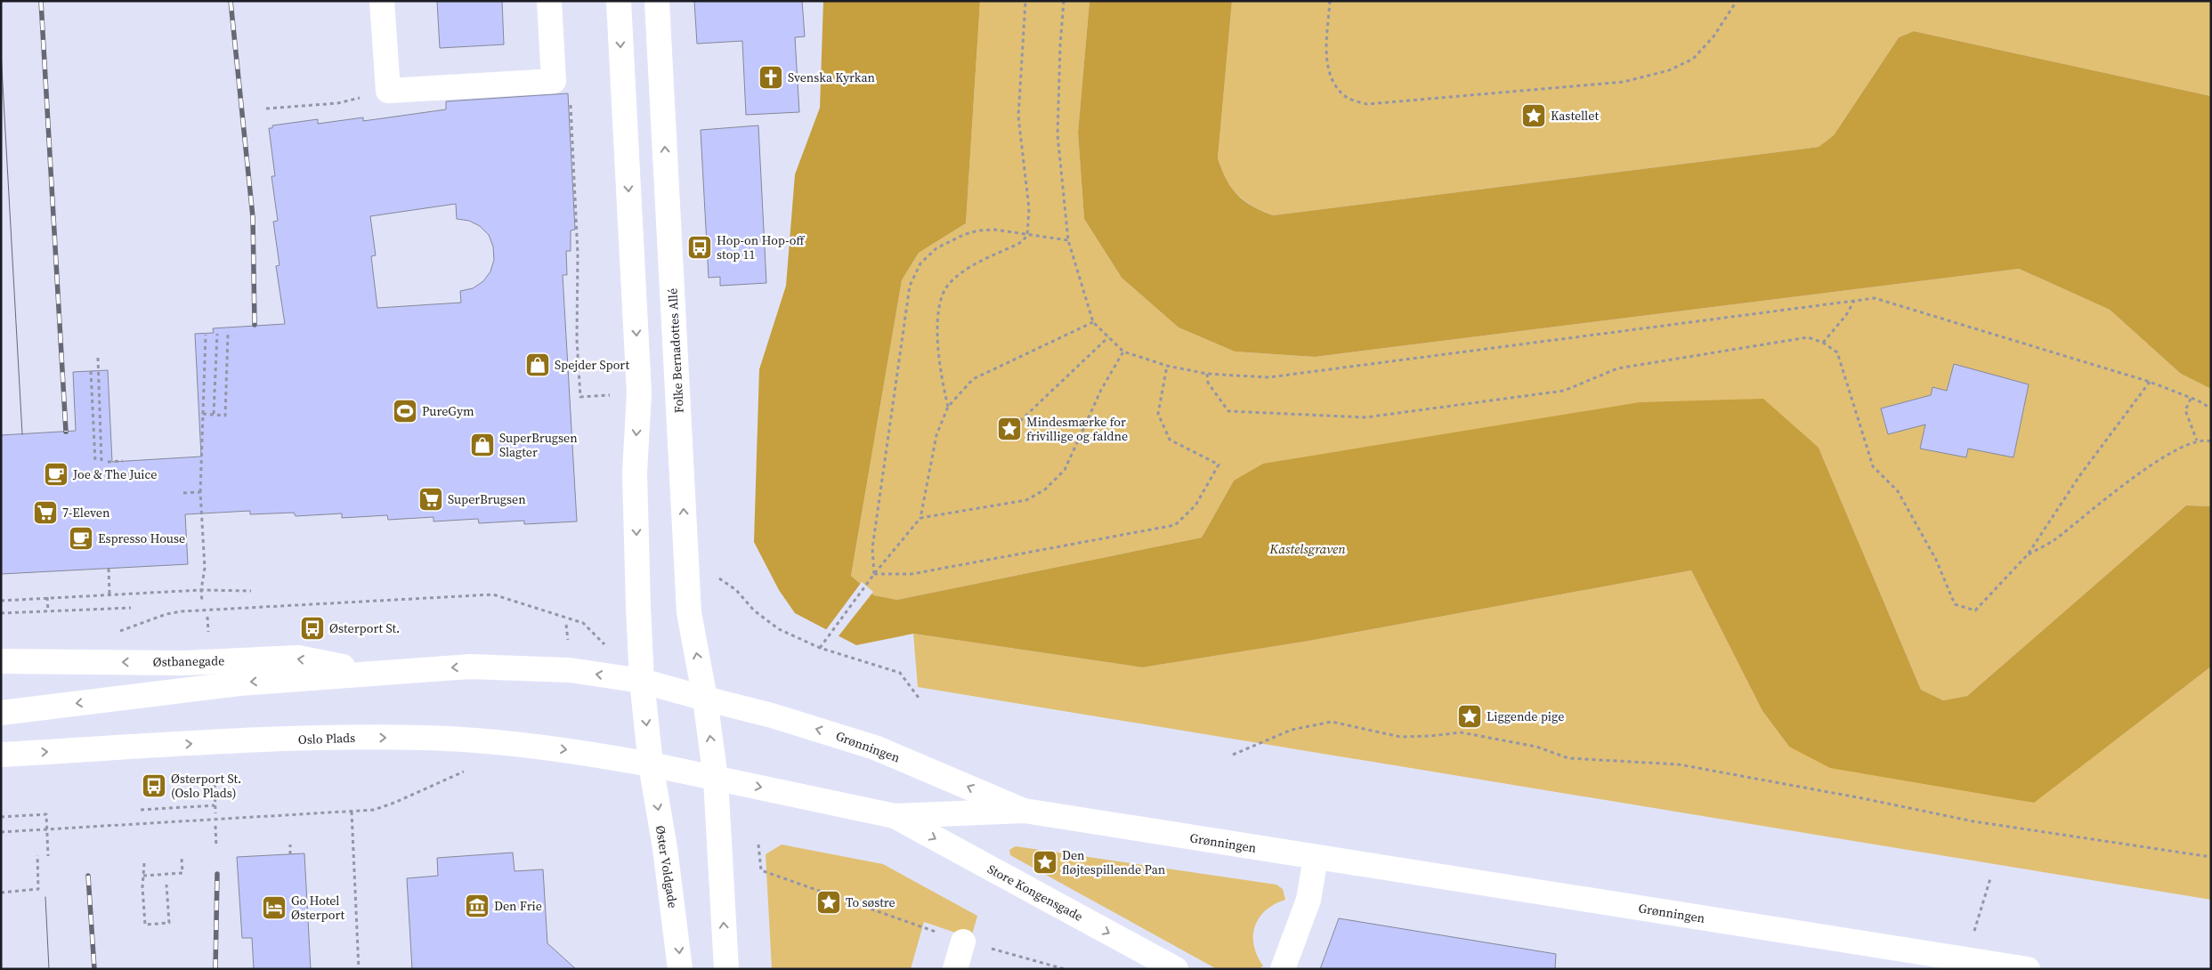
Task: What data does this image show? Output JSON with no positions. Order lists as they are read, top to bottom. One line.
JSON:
{"streets":{"main road":["Folke Bernadottes Allé","Østbanegade","Oslo Plads","Grønningen","Øster Voldgade","Store Kongensgade"]},"crossings":[["Folke Bernadottes Allé","Oslo Plads"],["Folke Bernadottes Allé","Grønningen"],["Oslo Plads","Grønningen"],["Oslo Plads","Øster Voldgade"],["Grønningen","Øster Voldgade"],["Grønningen","Store Kongensgade"]],"one_way":["Store Kongensgade"],"water":["Kastelsgraven"],"places":{"church":["Svenska Kyrkan"],"place":["Kastellet","Mindesmærke for frivillige og faldne","Liggende pige","Den fløjtespillende Pan","To søstre"],"bus stop":["Hop-on Hop-off stop 11","Østerport St.","Østerport St. (Oslo Plads)"],"shop":["Spejder Sport","SuperBrugsen Slagter"],"sports":["PureGym"],"cafe":["Joe & The Juice","Espresso House"],"supermarket":["SuperBrugsen","7-Eleven"],"museum":["Den Frie"],"hotel":["Go Hotel Østerport"]}}
